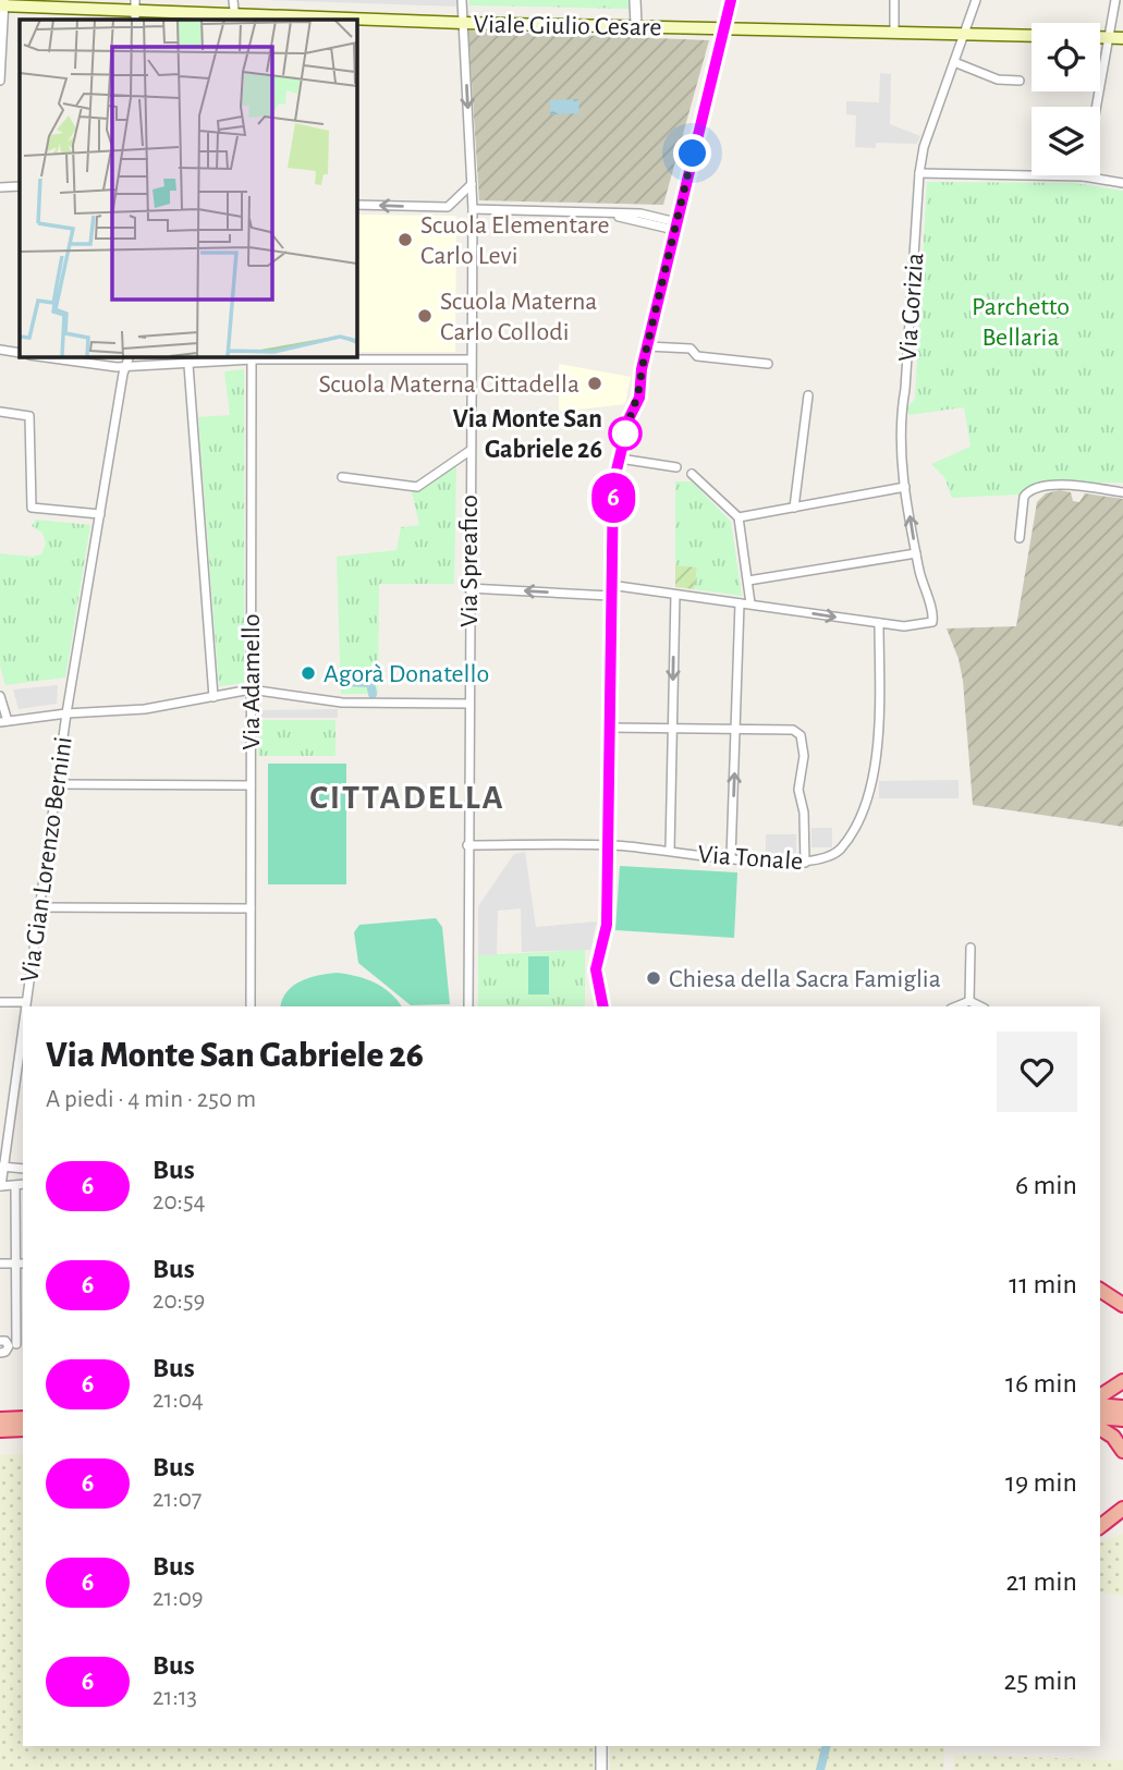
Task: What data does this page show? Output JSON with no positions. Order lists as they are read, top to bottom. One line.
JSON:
{"streets":{"main road":["Viale Giulio Cesare"],"street":["Via Gorizia","Via Spreafico","Via Adamello","Via Tonale","Via Gian Lorenzo Bernini"]},"crossings":[["Viale Giulio Cesare","Via Gorizia"],["Viale Giulio Cesare","Via Spreafico"],["Via Gorizia","Via Tonale"],["Via Spreafico","Via Tonale"]],"districts":["CITTADELLA"],"parks":["Parchetto Bellaria"],"places":["Scuola Elementare Carlo Levi","Scuola Materna Carlo Collodi","Scuola Materna Cittadella","Via Monte San Gabriele 26","Agorà Donatello","Chiesa della Sacra Famiglia"],"lines":["bus line 6"],"page":{"on_map":"6","heading":["Via Monte San Gabriele 26","A piedi · 4 min · 250 m"],"list":[{"mark":"6","name":"Bus","note":"20:54","value":"6 min"},{"mark":"6","name":"Bus","note":"20:59","value":"11 min"},{"mark":"6","name":"Bus","note":"21:04","value":"16 min"},{"mark":"6","name":"Bus","note":"21:07","value":"19 min"},{"mark":"6","name":"Bus","note":"21:09","value":"21 min"},{"mark":"6","name":"Bus","note":"21:13","value":"25 min"}]}}
